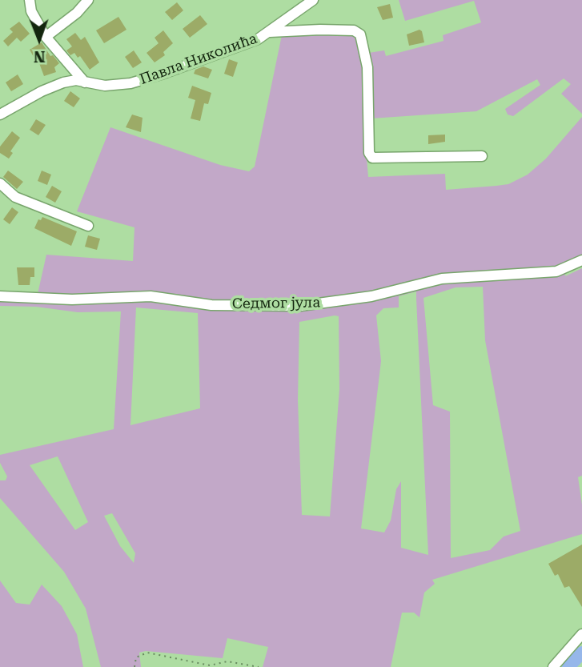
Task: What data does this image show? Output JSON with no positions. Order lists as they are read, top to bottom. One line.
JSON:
{"streets":{"street":["Павла Николића","Седмог јула"]},"north":"bottom"}
